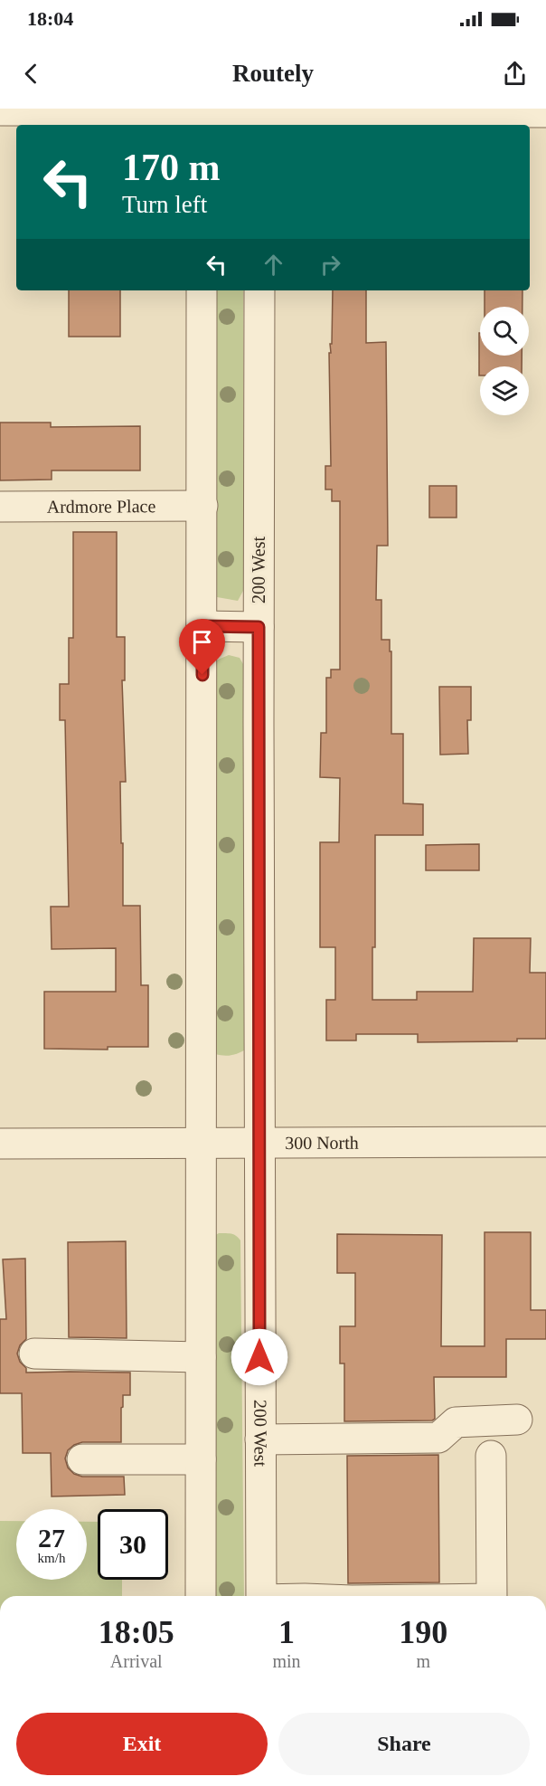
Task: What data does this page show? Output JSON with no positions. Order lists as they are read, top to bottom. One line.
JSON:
{"streets":{"street":["Ardmore Place","200 West","300 North"]},"crossings":[["200 West","300 North"]],"page":{"status":"18:04","header":"Routely","turn":["170 m","Turn left"],"speed":"27 km/h","limit":"30","eta":["18:05","Arrival","1","min","190","m"],"buttons":["Exit","Share"]}}
